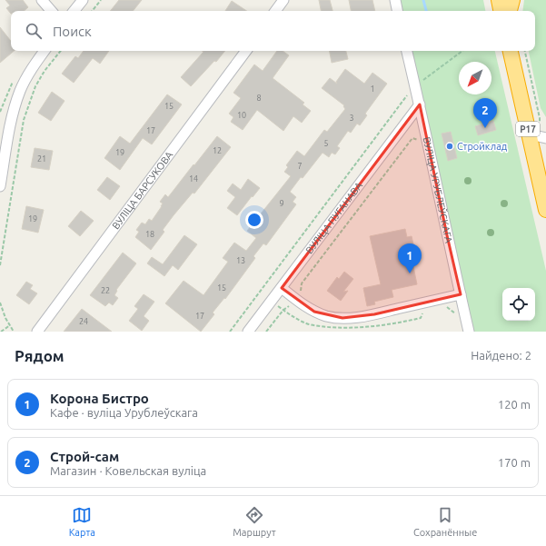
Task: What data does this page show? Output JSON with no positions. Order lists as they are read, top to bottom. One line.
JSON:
{"streets":{"highway":["Р17"],"street":["ВУЛІЦА БАРСУКОВА","ВУЛІЦА УРУБЛЕЎСКАГА","ВУЛІЦА ПУГАНАВА"]},"crossings":[["ВУЛІЦА УРУБЛЕЎСКАГА","ВУЛІЦА ПУГАНАВА"]],"places":["Стройклад"],"house_numbers":["1","8","15","10","3","17","5","12","19","21","7","14","9","19","18","13","15","22","17","24"],"north":"bottom left","page":{"search":"Поиск","pins":["2","1"],"heading":["Рядом","Найдено: 2"],"list":[{"mark":"1","name":"Корона Бистро","note":"Кафе · вуліца Урублеўскага","value":"120 m"},{"mark":"2","name":"Строй-сам","note":"Магазин · Ковельская вуліца","value":"170 m"}],"nav":["Карта","Маршрут","Сохранённые"]}}
